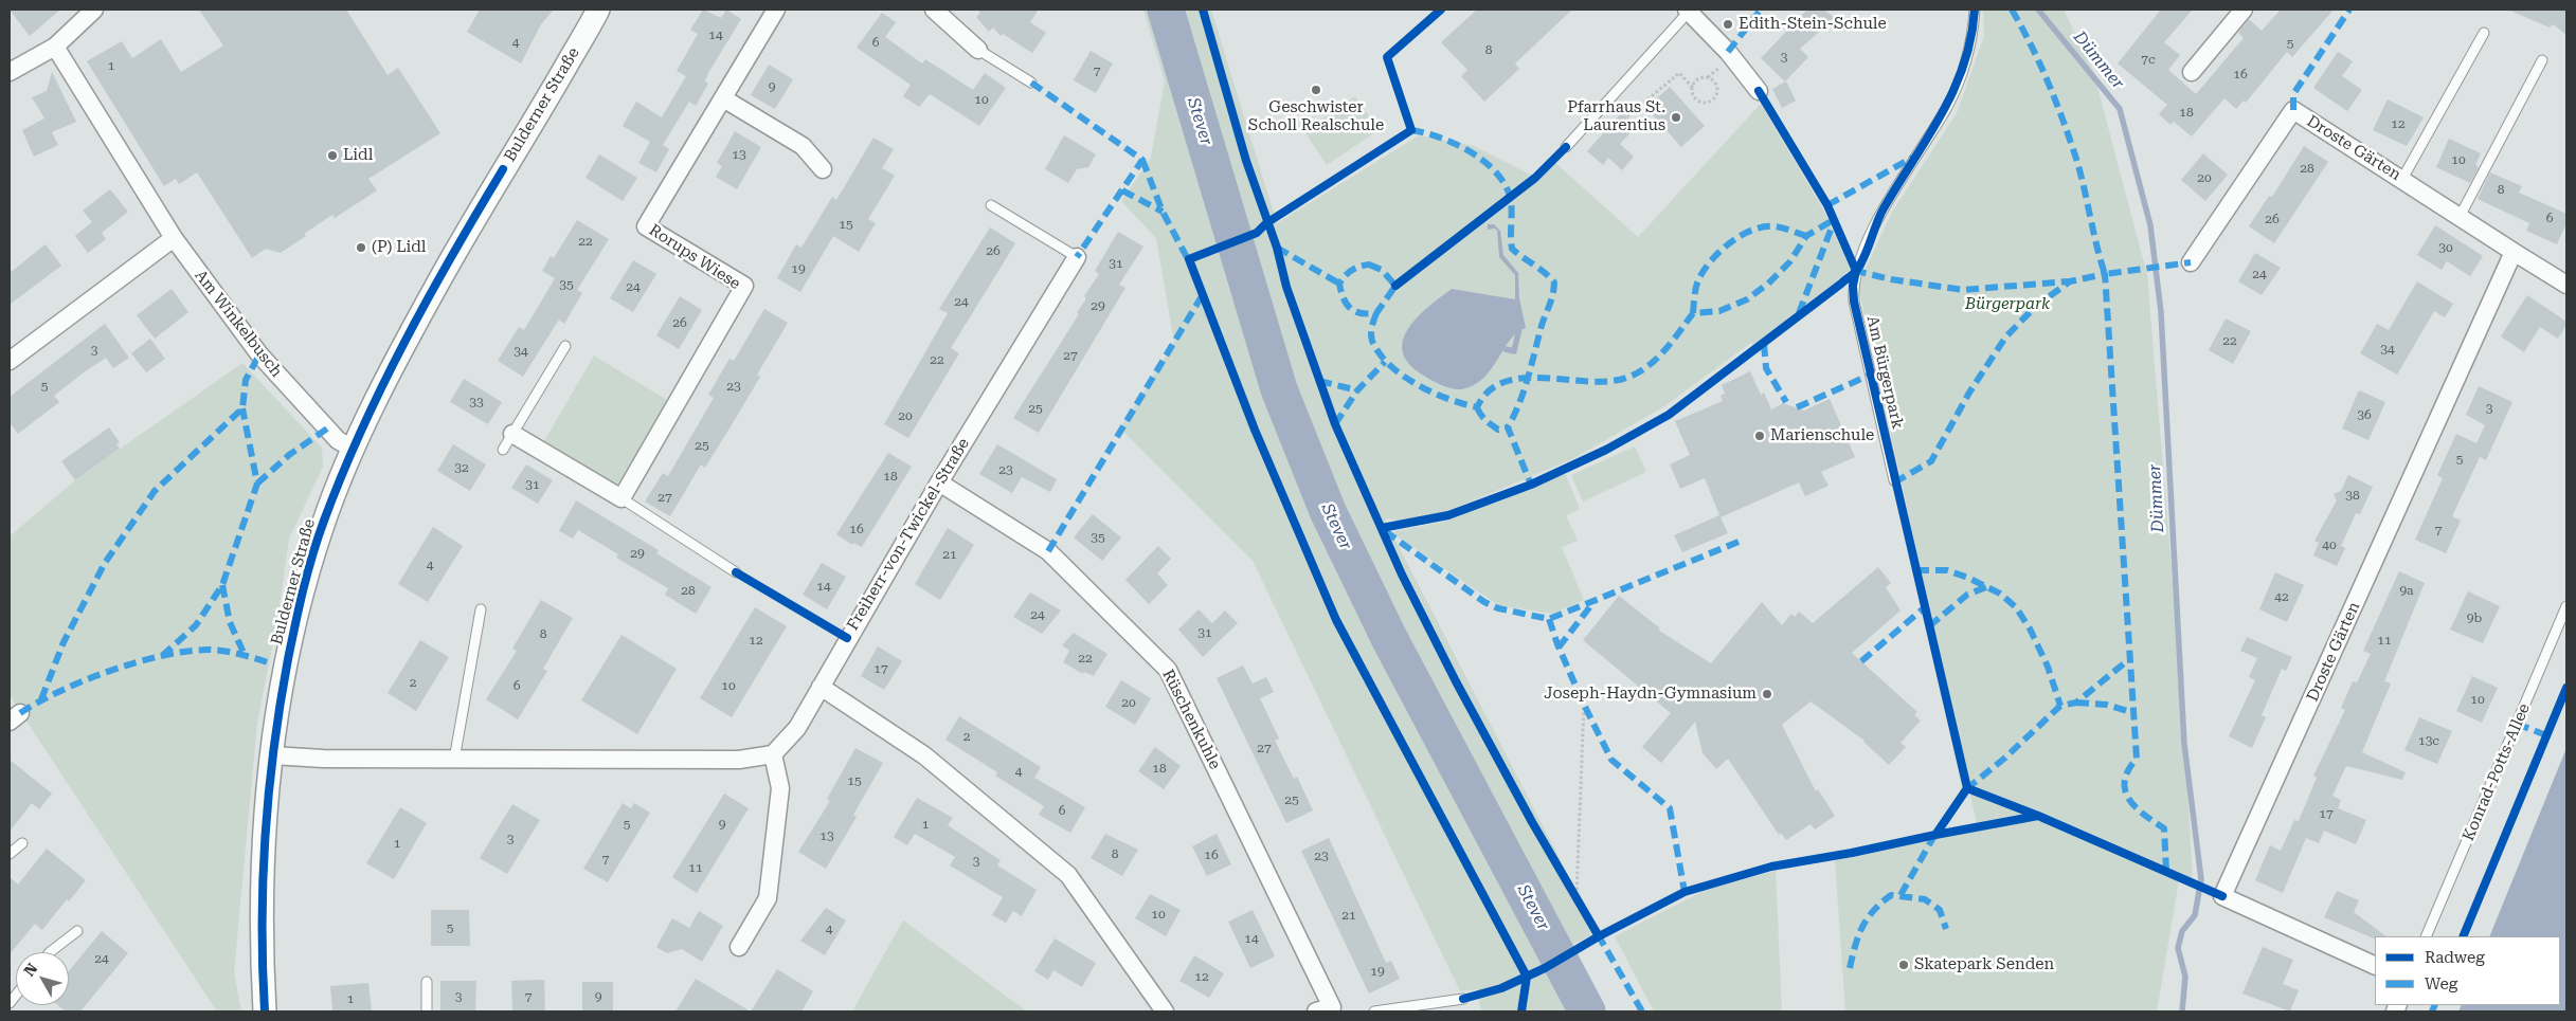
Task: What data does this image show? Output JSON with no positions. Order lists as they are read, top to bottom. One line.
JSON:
{"streets":{"street":["Bulderner Straße","Droste Gärten","Rorups Wiese","Am Winkelbusch","Freiherr-von-Twickel-Straße","Rüschenkuhle"],"lane":["Am Bürgerpark","Konrad-Potts-Allee"]},"crossings":[["Bulderner Straße","Am Winkelbusch"],["Freiherr-von-Twickel-Straße","Rüschenkuhle"]],"water":["Dümmer","Stever"],"parks":["Bürgerpark"],"places":["Edith-Stein-Schule","Geschwister Scholl Realschule","Pfarrhaus St. Laurentius","Lidl","(P) Lidl","Marienschule","Joseph-Haydn-Gymnasium","Skatepark Senden"],"house_numbers":["14","4","6","5","8","3","7c","1","7","16","9","10","18","12","13","10","28","20","8","6","26","15","22","30","26","31","19","24","35","24","24","29","26","22","34","3","34","27","22","5","23","33","25","3","36","20","25","5","32","23","18","31","38","27","16","7","35","40","29","21","4","14","28","9a","42","24","9b","31","8","12","11","22","17","2","6","10","10","20","2","13c","27","18","4","15","25","6","17","5","9","1","13","3","1","8","16","23","7","3","11","10","21","5","4","14","24","19","12","3","7","9","1"],"legend":["Radweg","Weg"],"north":"top left"}
